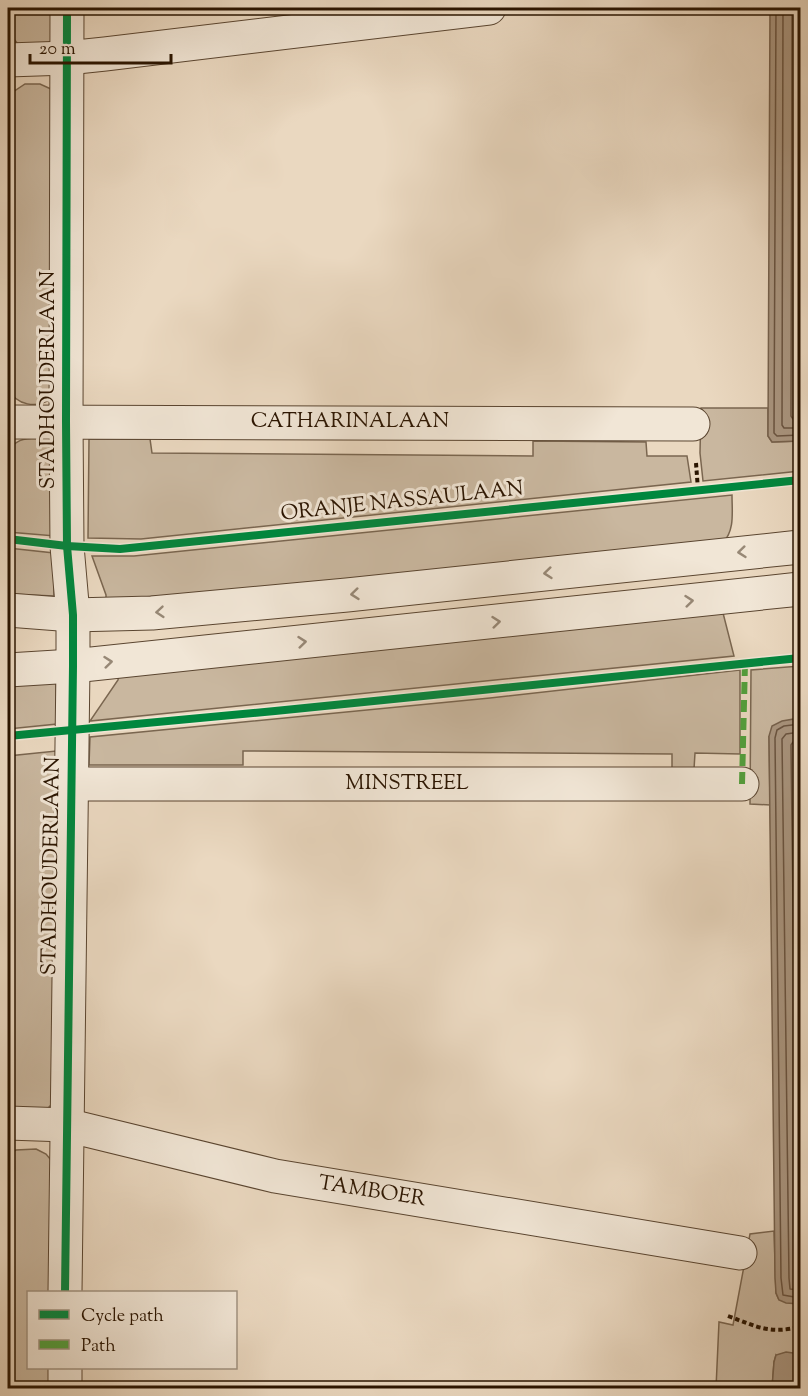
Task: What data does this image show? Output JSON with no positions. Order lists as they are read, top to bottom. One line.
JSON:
{"streets":{"street":["STADHOUDERLAAN","CATHARINALAAN","MINSTREEL","TAMBOER"],"cycle path":["ORANJE NASSAULAAN"]},"crossings":[["STADHOUDERLAAN","CATHARINALAAN"],["STADHOUDERLAAN","MINSTREEL"],["STADHOUDERLAAN","TAMBOER"]],"legend":["Cycle path","Path"],"scale_bar":"20 m"}
